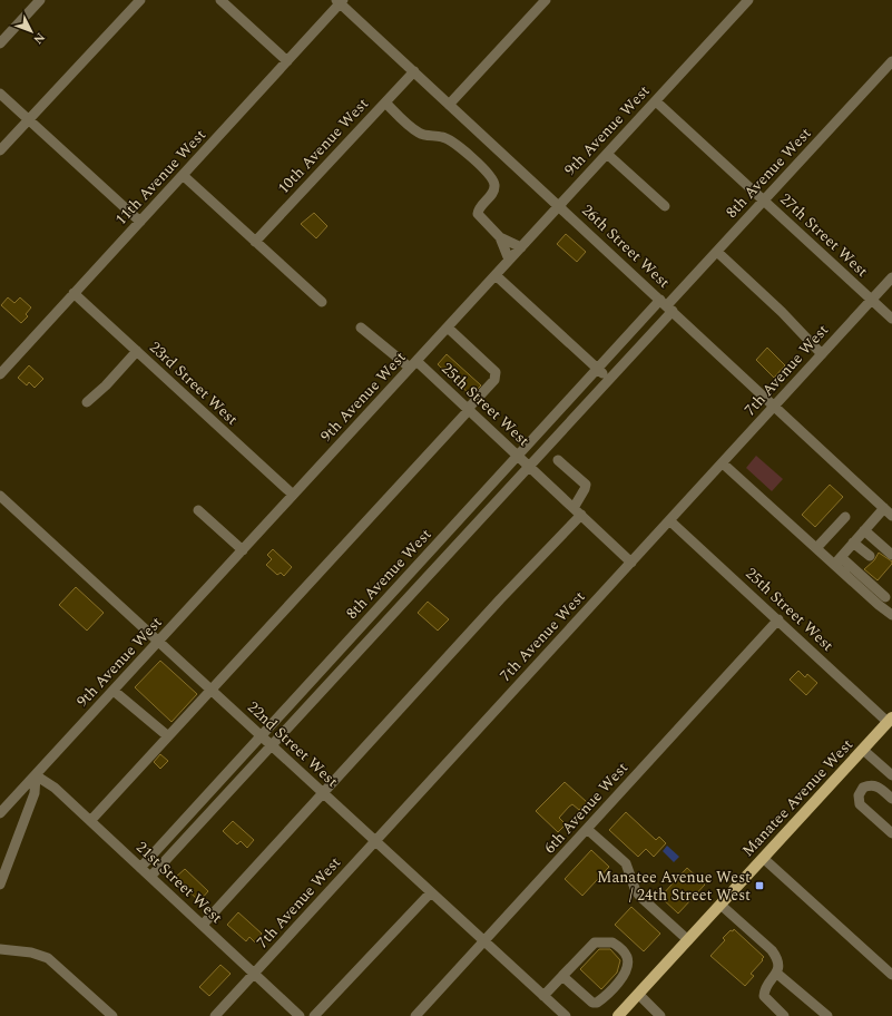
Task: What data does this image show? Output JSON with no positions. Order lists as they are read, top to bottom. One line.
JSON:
{"streets":{"main road":["Manatee Avenue West"],"street":["9th Avenue West","10th Avenue West","8th Avenue West","11th Avenue West","27th Street West","26th Street West","7th Avenue West","23rd Street West","25th Street West","22nd Street West","6th Avenue West","21st Street West"]},"crossings":[["9th Avenue West","27th Street West"],["9th Avenue West","26th Street West"],["9th Avenue West","23rd Street West"],["9th Avenue West","25th Street West"],["9th Avenue West","22nd Street West"],["9th Avenue West","21st Street West"],["10th Avenue West","26th Street West"],["8th Avenue West","27th Street West"],["8th Avenue West","26th Street West"],["8th Avenue West","25th Street West"],["8th Avenue West","22nd Street West"],["8th Avenue West","21st Street West"],["11th Avenue West","26th Street West"],["11th Avenue West","23rd Street West"],["27th Street West","7th Avenue West"],["26th Street West","7th Avenue West"],["7th Avenue West","25th Street West"],["7th Avenue West","22nd Street West"],["7th Avenue West","21st Street West"],["25th Street West","Manatee Avenue West"],["25th Street West","6th Avenue West"],["22nd Street West","6th Avenue West"]],"places":{"transit":["Manatee Avenue West / 24th Street West"]},"north":"bottom right"}
